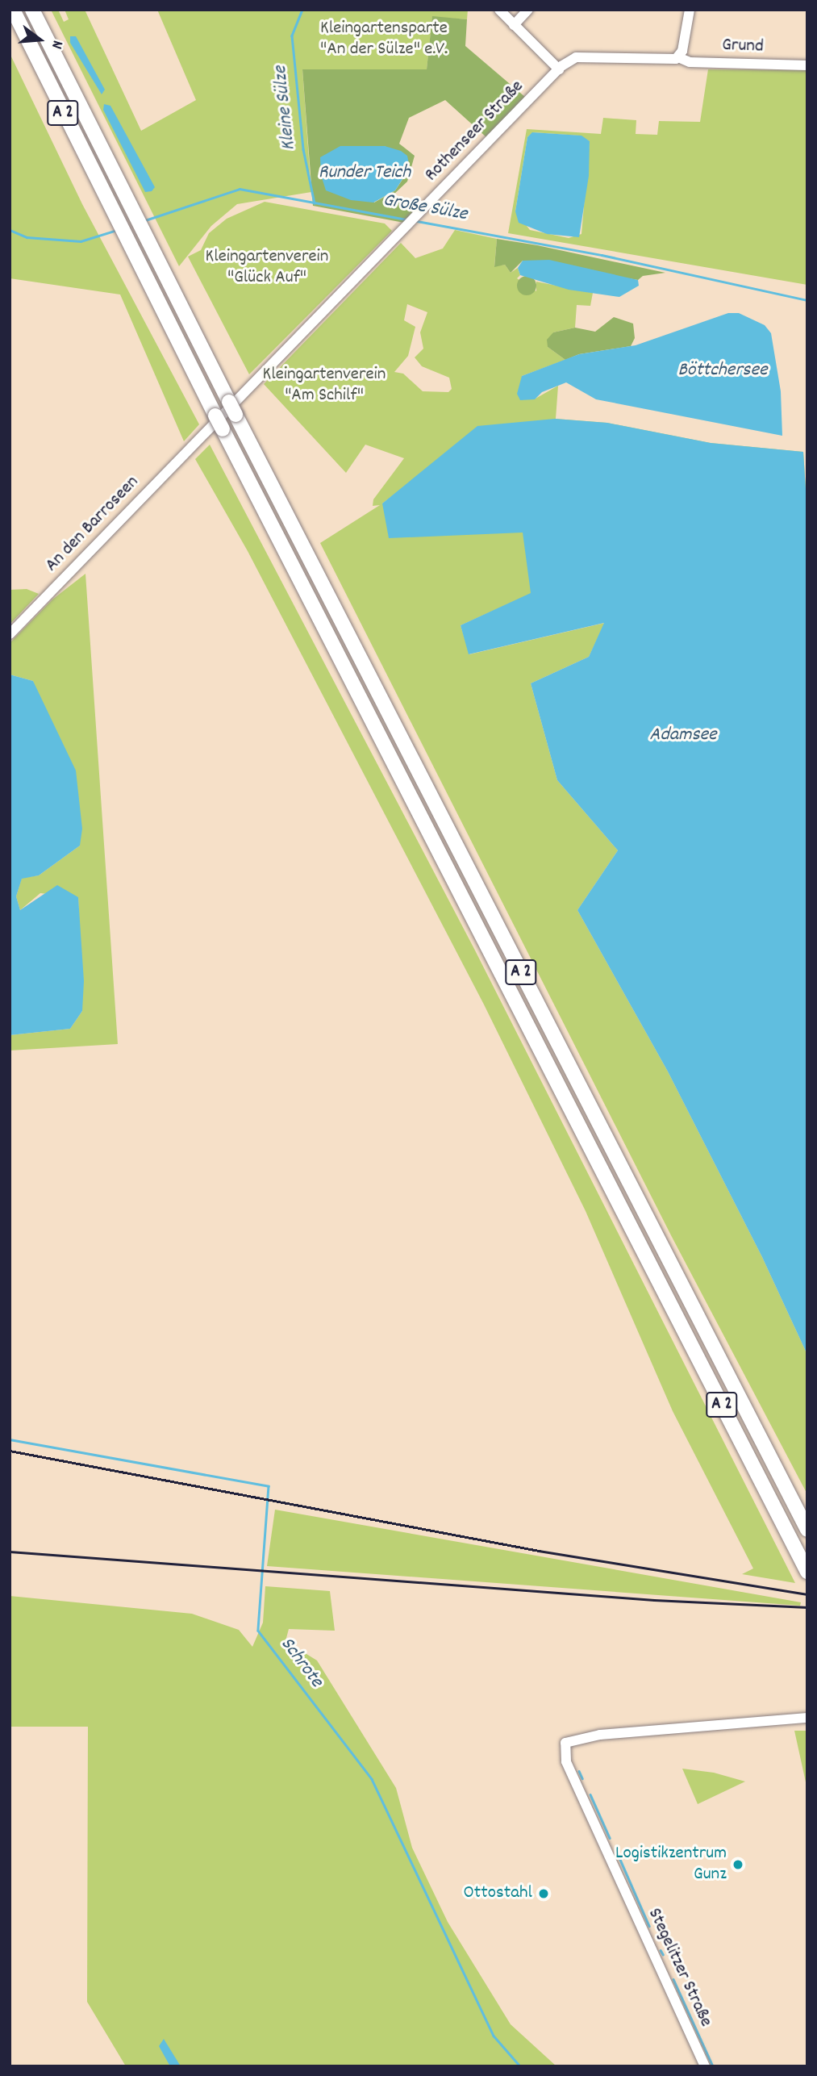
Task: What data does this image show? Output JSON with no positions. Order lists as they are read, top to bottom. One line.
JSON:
{"streets":{"highway":["A 2"],"street":["Grund","Rothenseer Straße","An den Barroseen","Stegelitzer Straße"]},"crossings":[["Grund","Rothenseer Straße"],["Rothenseer Straße","An den Barroseen"]],"water":["Kleine Sülze","Runder Teich","Große Sülze","Böttchersee","Adamsee","Schrote"],"parks":["Kleingartensparte \"An der Sülze\" e.V.","Kleingartenverein \"Glück Auf\"","Kleingartenverein \"Am Schilf\""],"places":["Logistikzentrum Gunz","Ottostahl"],"north":"right"}
